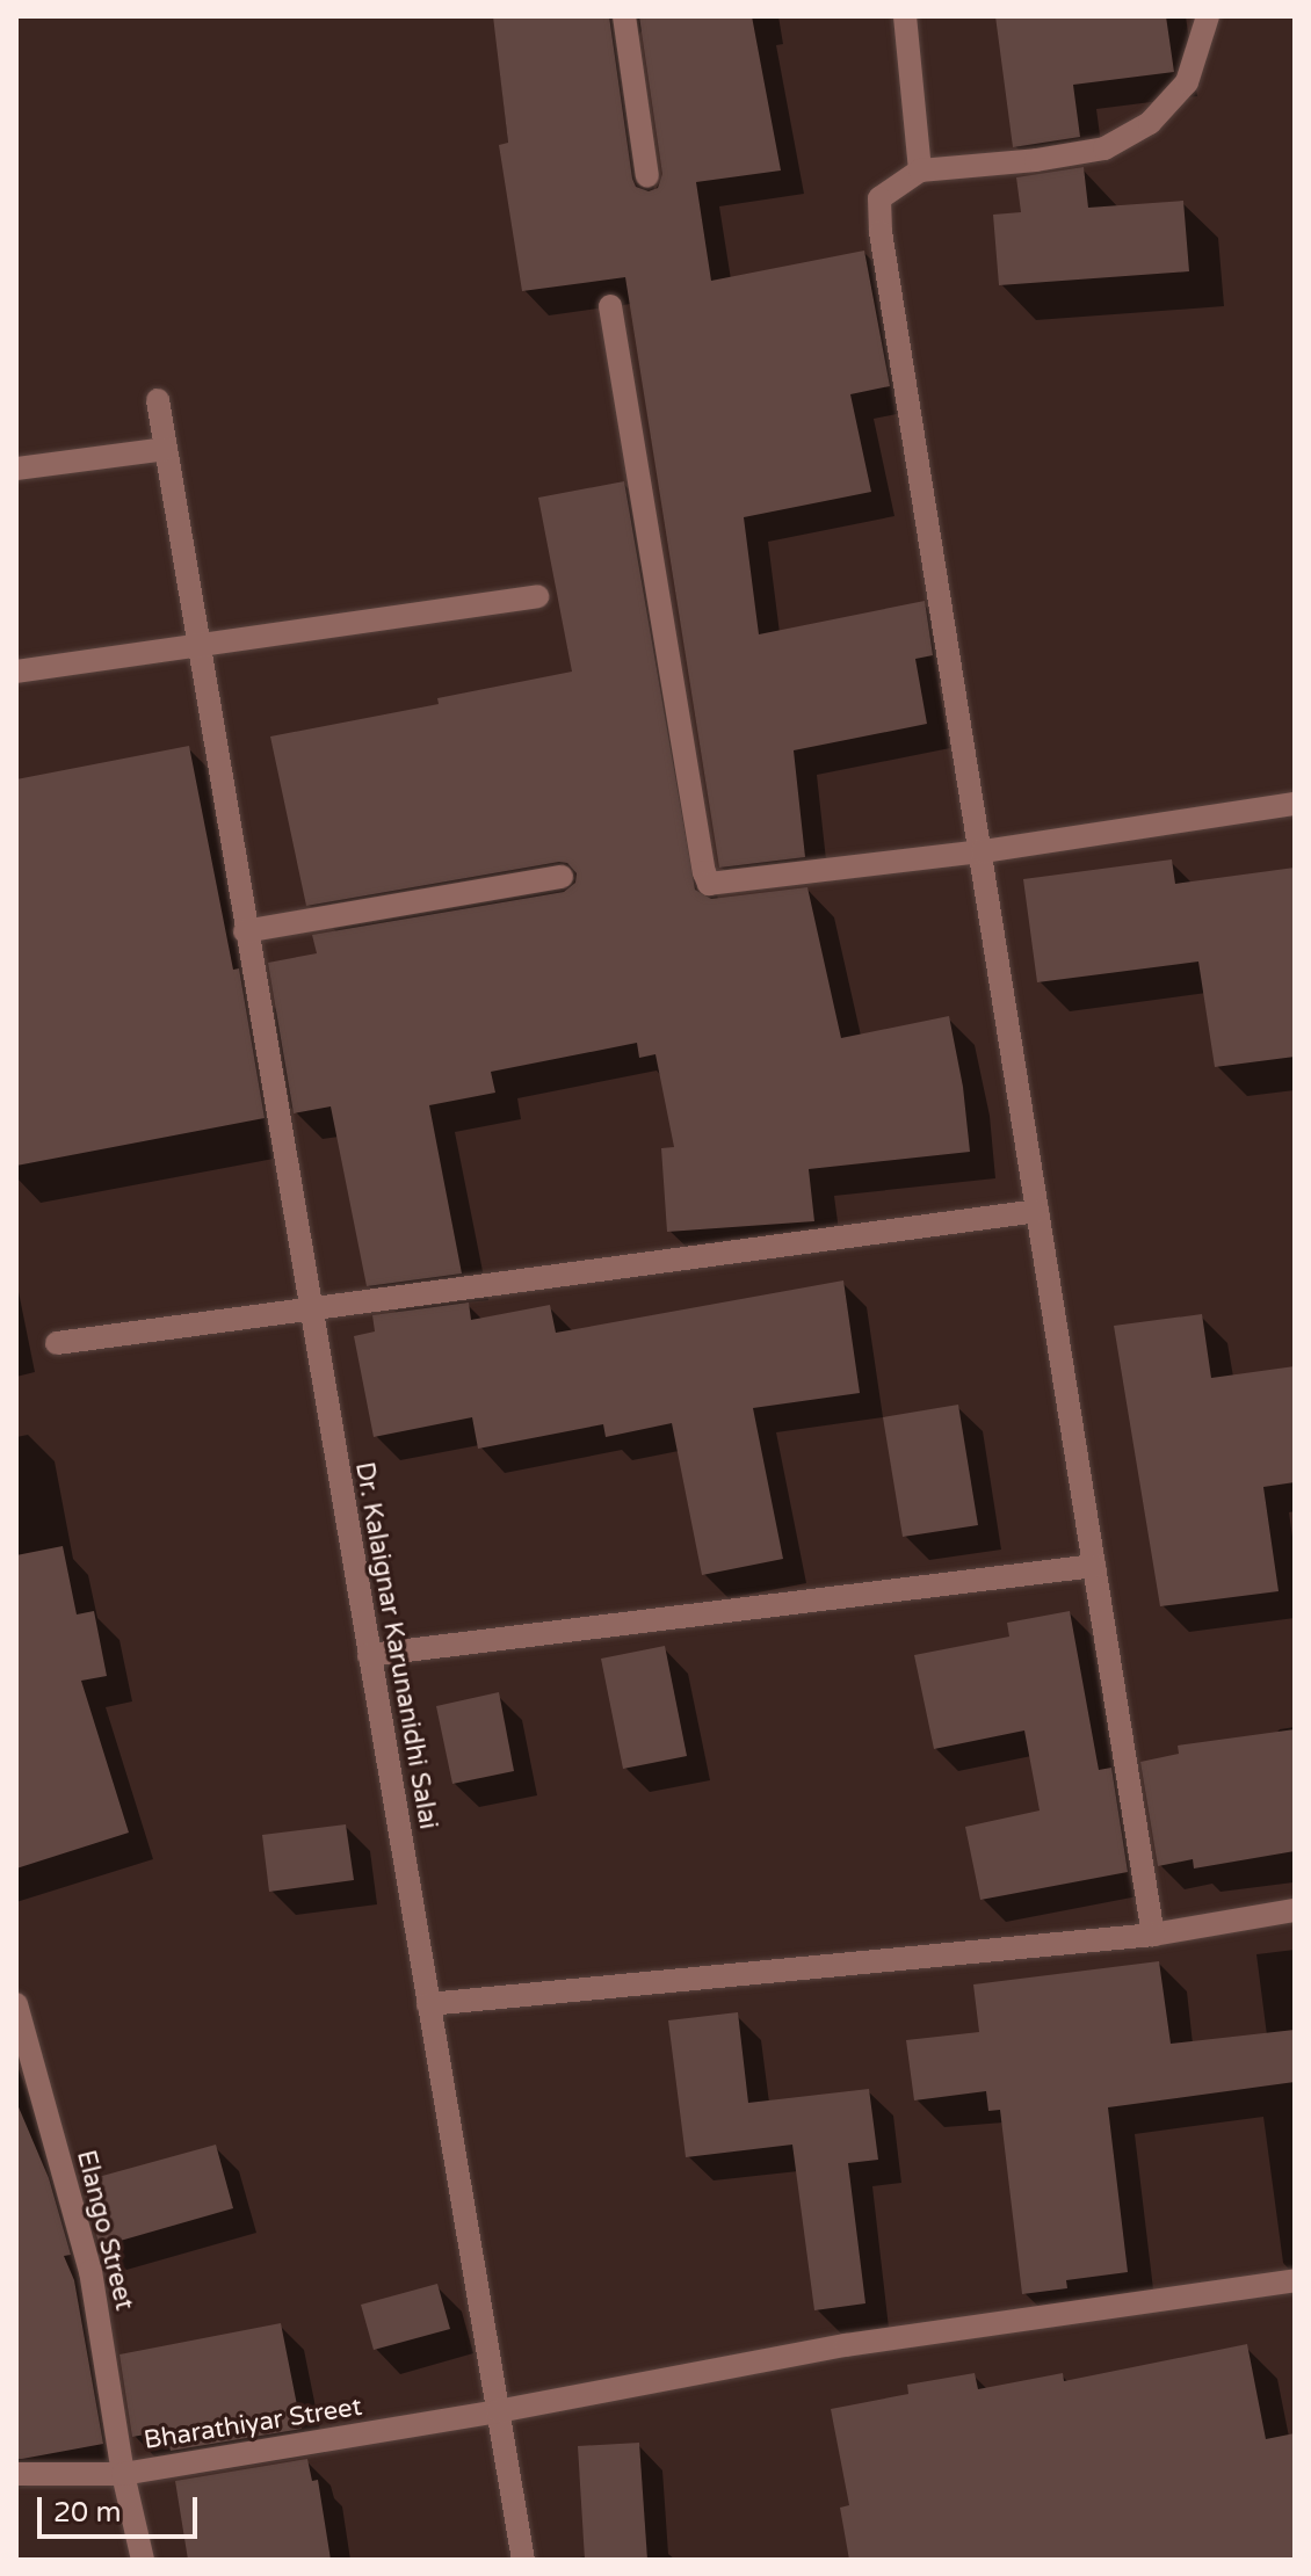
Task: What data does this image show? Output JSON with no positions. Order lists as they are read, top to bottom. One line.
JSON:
{"streets":{"street":["Dr. Kalaignar Karunanidhi Salai","Elango Street","Bharathiyar Street"]},"crossings":[["Dr. Kalaignar Karunanidhi Salai","Bharathiyar Street"],["Elango Street","Bharathiyar Street"]],"scale_bar":"20 m"}
